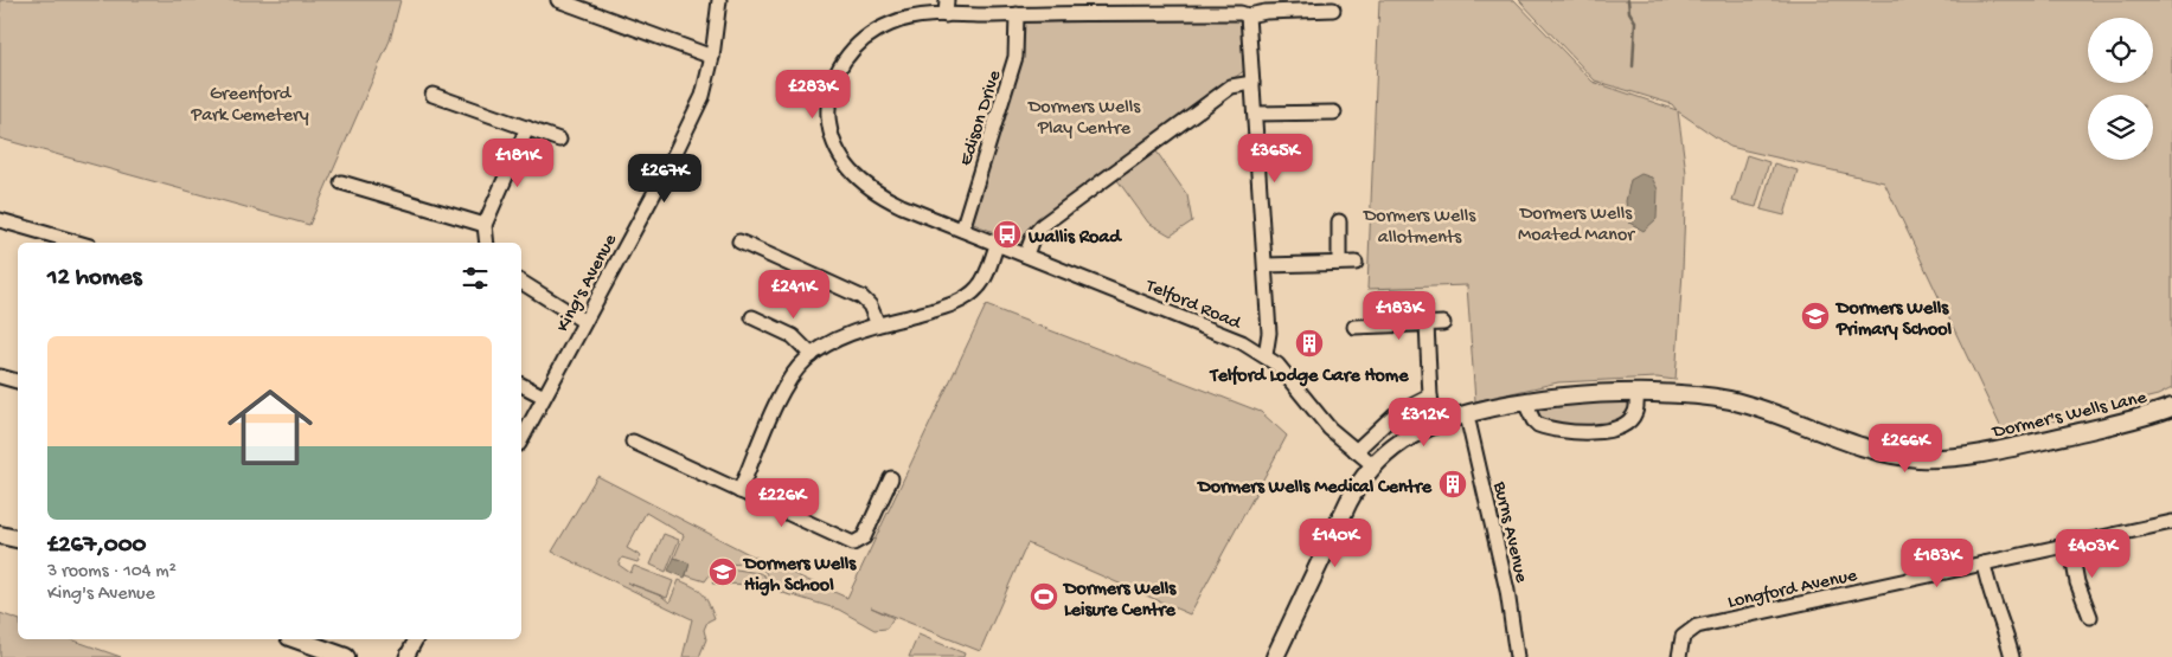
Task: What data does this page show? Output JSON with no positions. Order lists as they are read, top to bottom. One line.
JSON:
{"streets":{"street":["Edison Drive","King's Avenue","Telford Road","Dormer's Wells Lane","Burns Avenue","Longford Avenue"]},"crossings":[["Edison Drive","Telford Road"],["Telford Road","Dormer's Wells Lane"],["Dormer's Wells Lane","Burns Avenue"]],"parks":["Greenford Park Cemetery","Dormers Wells Play Centre","Dormers Wells Moated Manor","Dormers Wells allotments"],"places":{"bus stop":["Wallis Road"],"school or university":["Dormers Wells Primary School","Dormers Wells High School"],"building":["Telford Lodge Care Home","Dormers Wells Medical Centre"],"sports":["Dormers Wells Leisure Centre"]},"page":{"price":["£283K","£365K","£181K","£267K","£241K","£183K","£312K","£266K","£226K","£140K","£403K","£183K"],"heading":"12 homes","list":[{"name":"£267,000","note":"3 rooms · 104 m² · King's Avenue"}]}}
